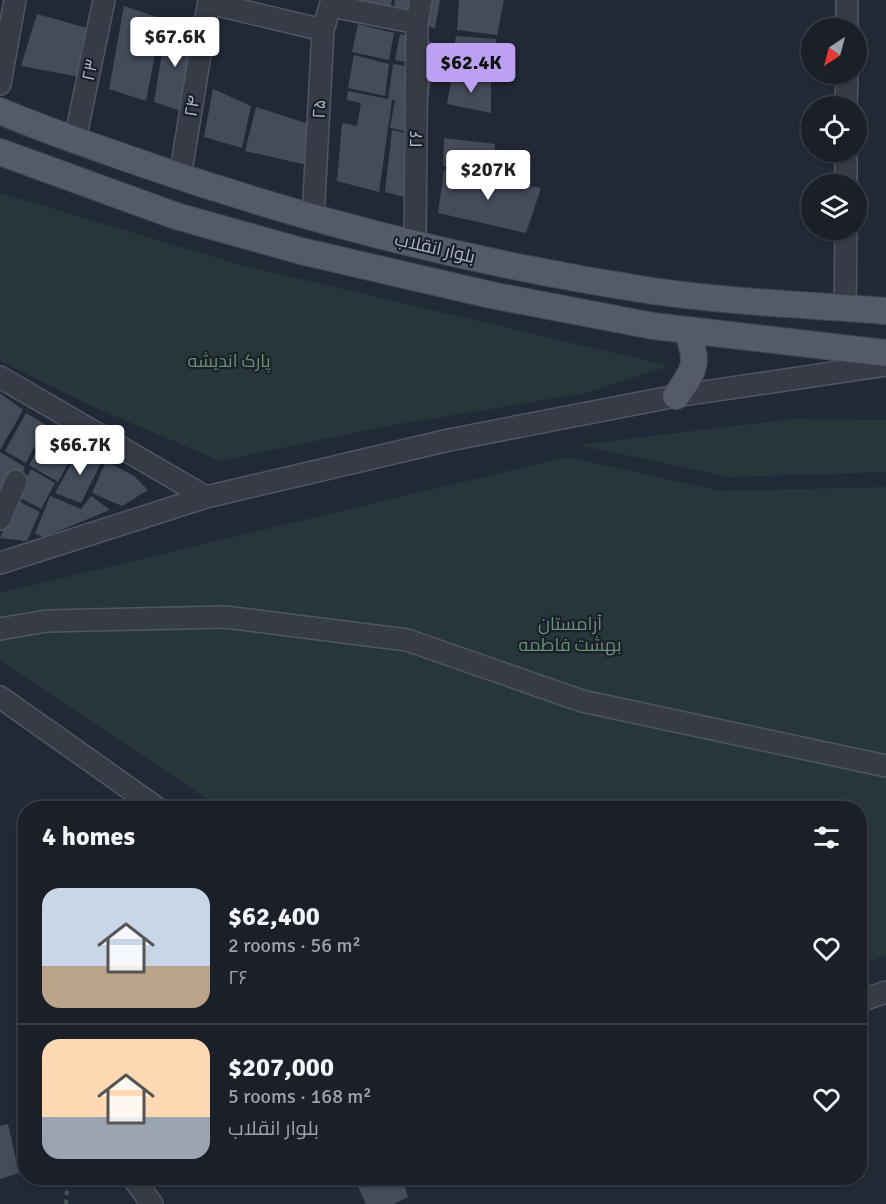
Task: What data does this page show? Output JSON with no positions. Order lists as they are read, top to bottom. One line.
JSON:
{"streets":{"main road":["بلوار انقلاب"],"street":["۲۳","۲۴","۲۵","۲۶"]},"crossings":[["۲۳","بلوار انقلاب"],["۲۴","بلوار انقلاب"],["۲۵","بلوار انقلاب"],["۲۶","بلوار انقلاب"]],"parks":["پارک اندیشه","آرامستان بهشت فاطمه"],"north":"bottom left","page":{"price":["$67.6K","$62.4K","$207K","$66.7K"],"heading":"4 homes","list":[{"name":"$62,400","note":"2 rooms · 56 m² · ۲۶"},{"name":"$207,000","note":"5 rooms · 168 m² · بلوار انقلاب"}]}}
